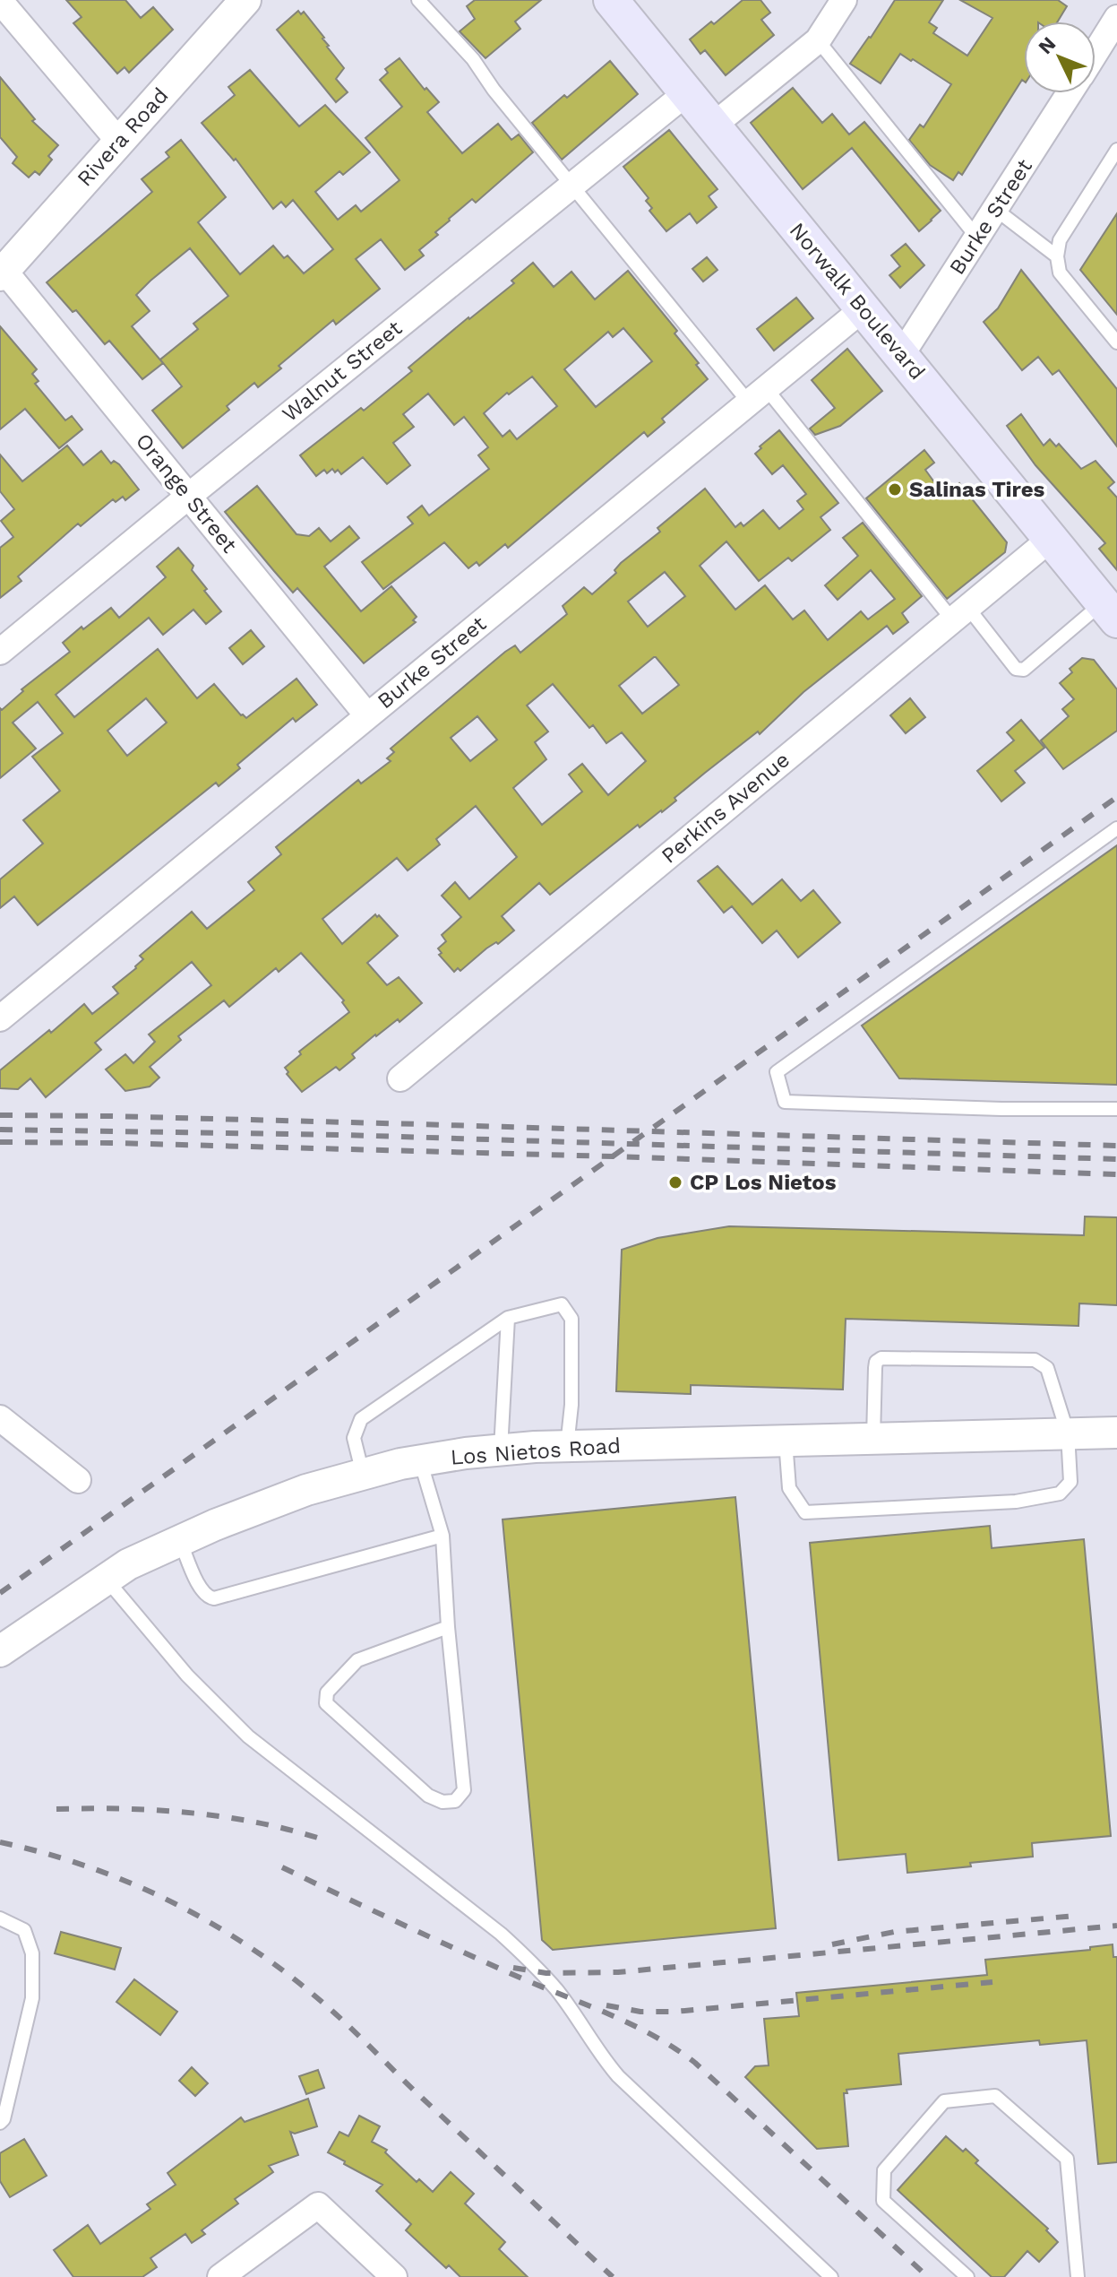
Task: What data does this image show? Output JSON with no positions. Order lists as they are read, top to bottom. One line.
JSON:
{"streets":{"main road":["Norwalk Boulevard"],"street":["Rivera Road","Burke Street","Walnut Street","Orange Street","Perkins Avenue","Los Nietos Road"]},"crossings":[["Rivera Road","Orange Street"],["Burke Street","Norwalk Boulevard"],["Burke Street","Orange Street"],["Norwalk Boulevard","Walnut Street"],["Norwalk Boulevard","Perkins Avenue"],["Walnut Street","Orange Street"]],"places":["Salinas Tires","CP Los Nietos"],"north":"top left"}
